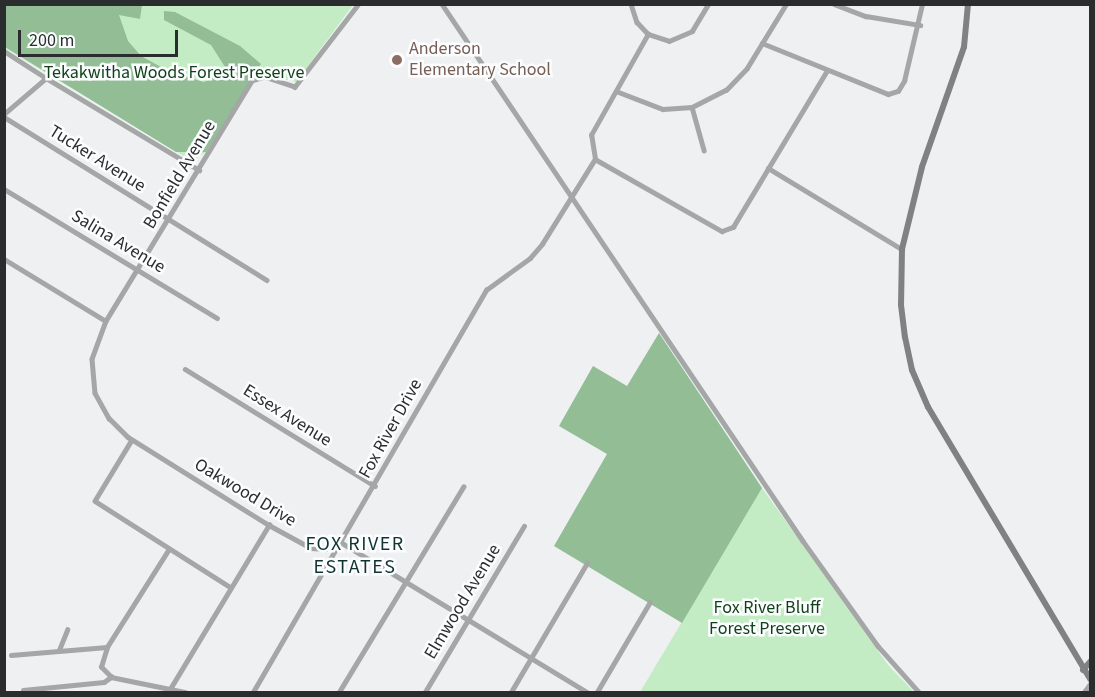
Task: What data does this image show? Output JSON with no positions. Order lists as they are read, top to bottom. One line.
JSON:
{"streets":{"street":["Tucker Avenue","Bonfield Avenue","Salina Avenue","Essex Avenue","Fox River Drive","Oakwood Drive","Elmwood Avenue"]},"crossings":[["Tucker Avenue","Bonfield Avenue"],["Bonfield Avenue","Salina Avenue"],["Bonfield Avenue","Oakwood Drive"],["Essex Avenue","Fox River Drive"],["Fox River Drive","Oakwood Drive"]],"districts":["FOX RIVER ESTATES"],"parks":["Tekakwitha Woods Forest Preserve","Fox River Bluff Forest Preserve"],"places":["Anderson Elementary School"],"scale_bar":"200 m"}
